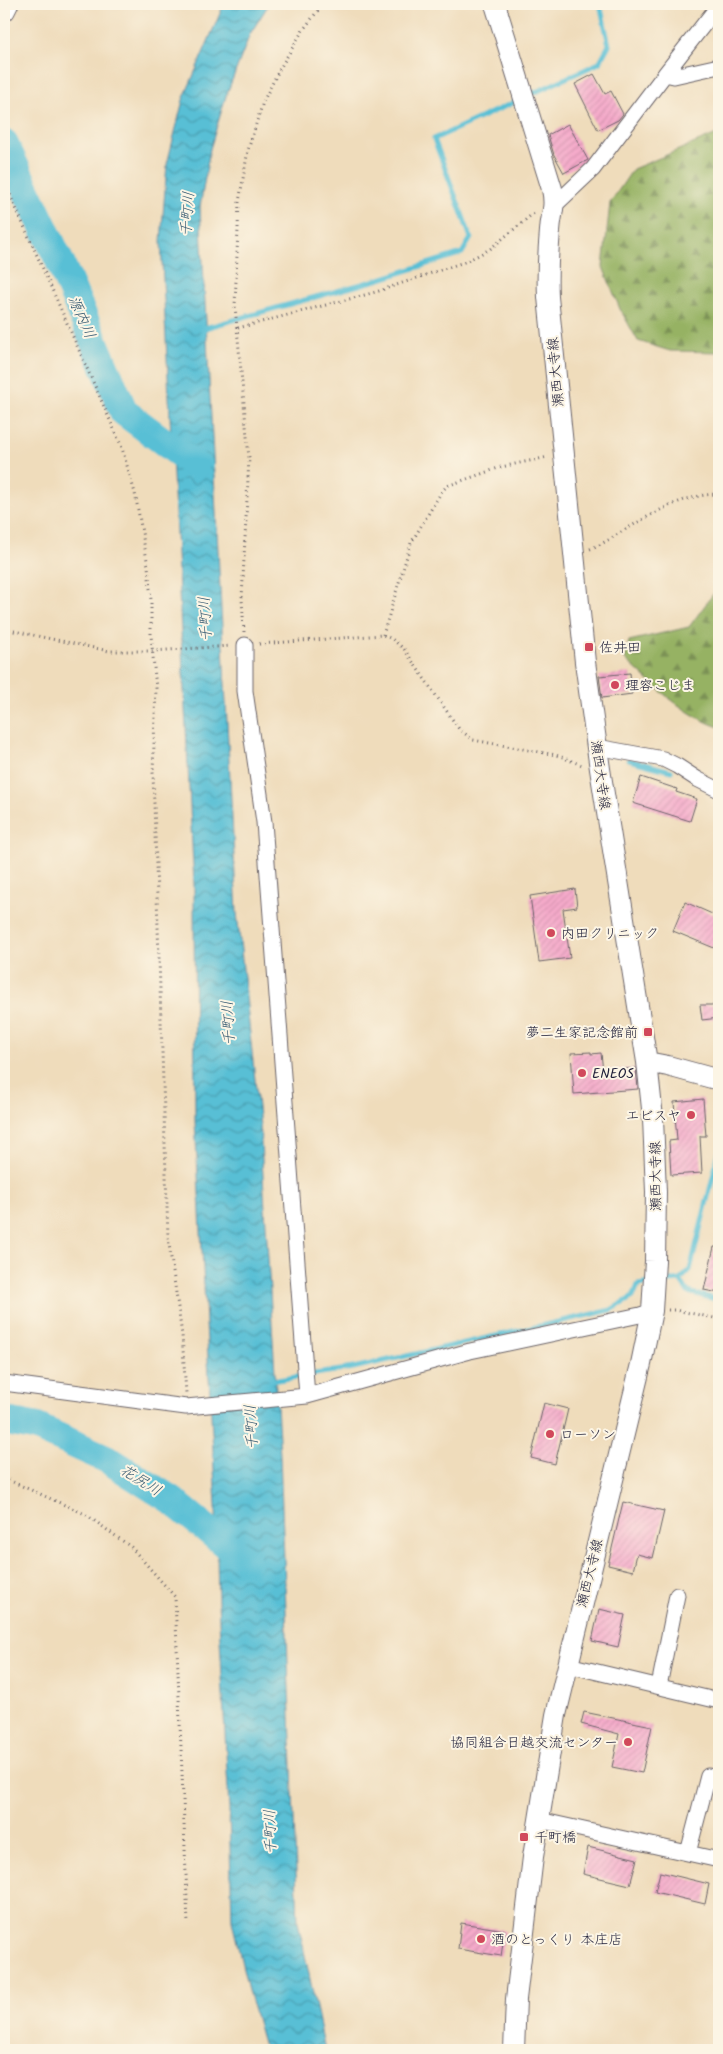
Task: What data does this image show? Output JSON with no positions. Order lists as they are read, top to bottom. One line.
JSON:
{"streets":{"main road":["瀬西大寺線"]},"water":["千町川","源内川","花尻川"],"places":{"transit":["佐井田","夢二生家記念館前","千町橋"],"other":["理容こじま","内田クリニック","ENEOS","エビスヤ","ローソン","協同組合日越交流センター","酒のとっくり 本庄店"]}}
